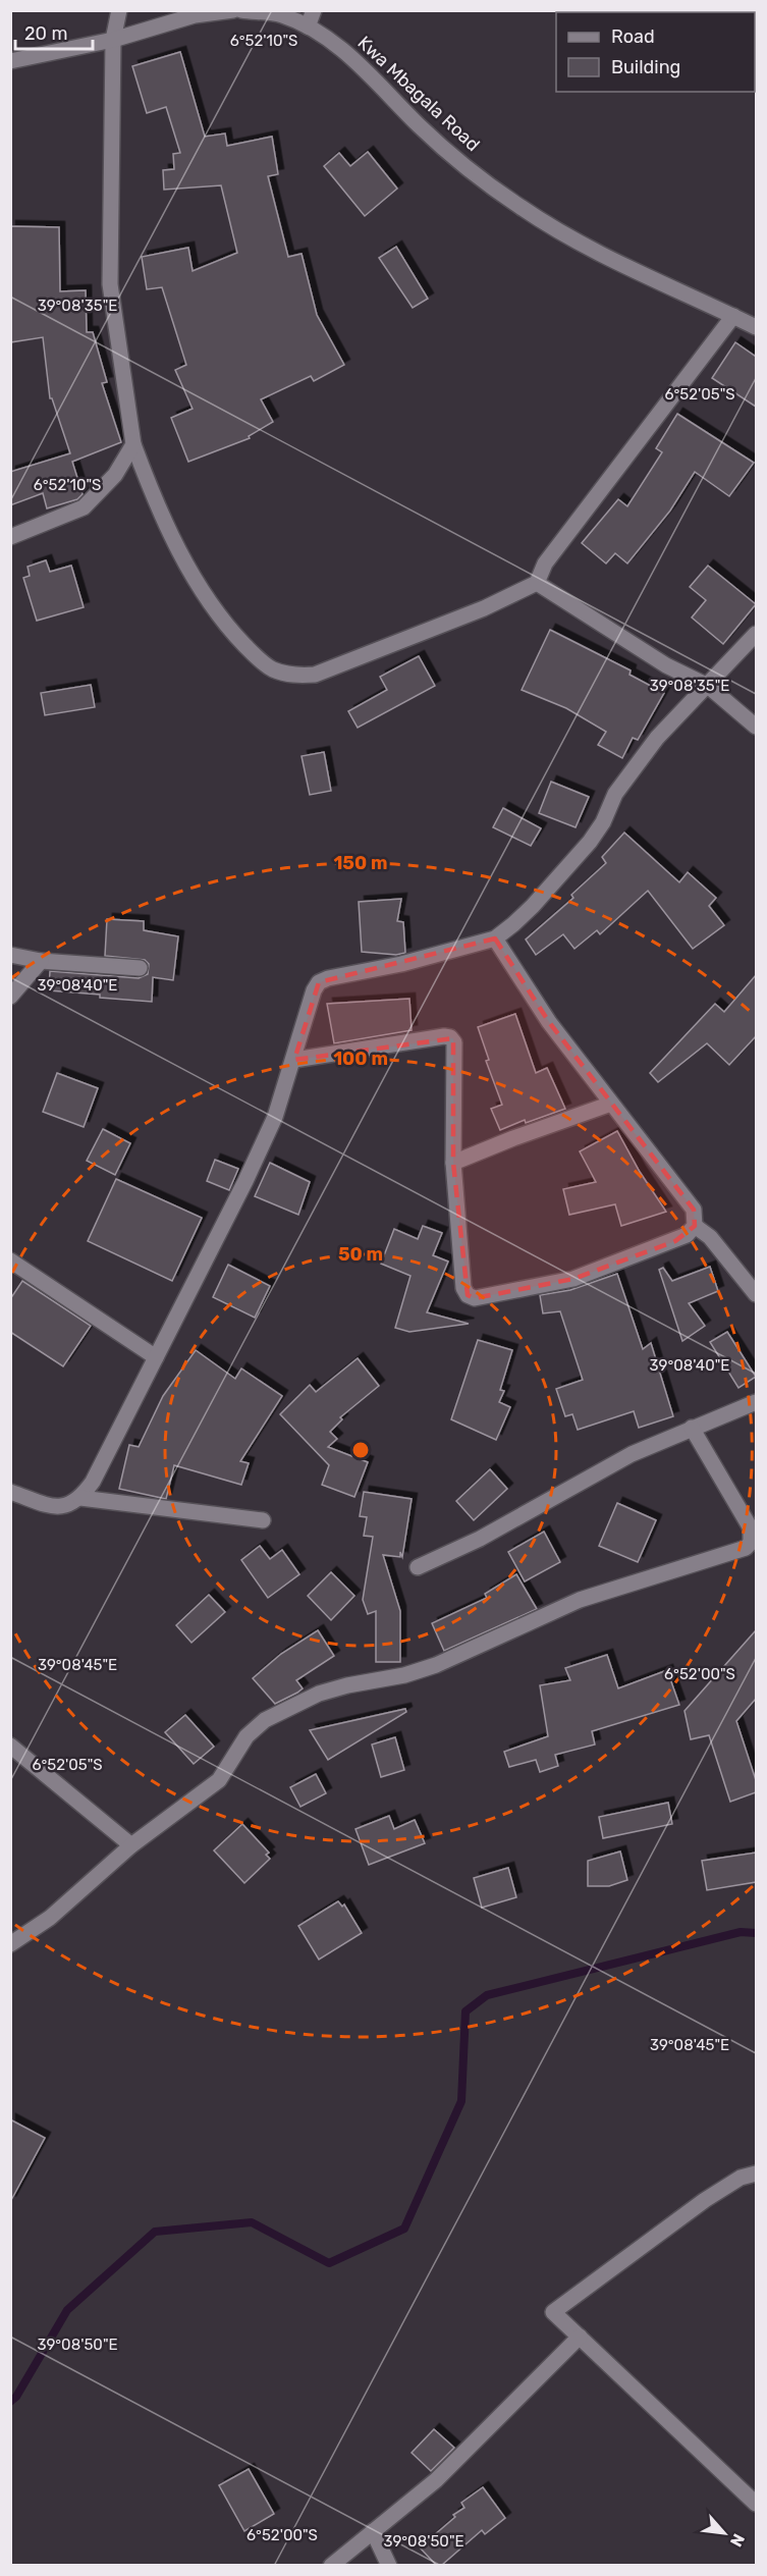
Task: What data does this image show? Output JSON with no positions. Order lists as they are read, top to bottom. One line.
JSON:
{"streets":{"street":["Kwa Mbagala Road"]},"legend":["Road","Building"],"scale_bar":"20 m","north":"bottom right","coordinates":["6°52'10\"S","39°08'35\"E","6°52'05\"S","39°08'40\"E","39°08'45\"E","6°52'00\"S","39°08'50\"E"],"rings":["150 m","100 m","50 m"]}
